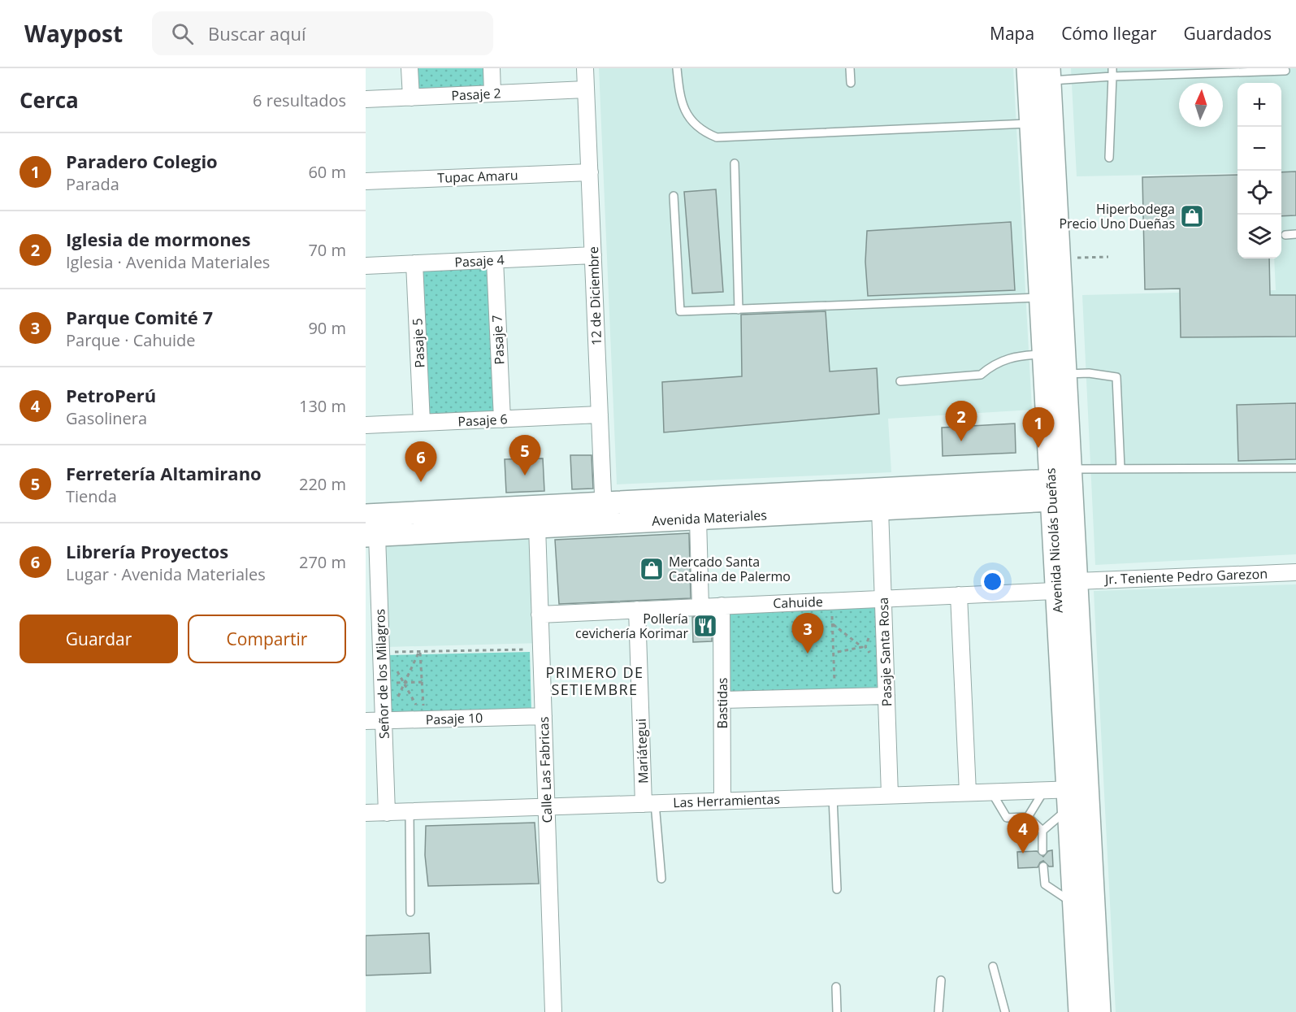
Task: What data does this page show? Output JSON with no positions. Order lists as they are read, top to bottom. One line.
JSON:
{"streets":{"main road":["Avenida Materiales","Avenida Nicolás Dueñas"],"street":["Pasaje 2","Tupac Amaru","Pasaje 4","12 de Diciembre","Pasaje 7","Pasaje 5","Pasaje 6","Jr. Teniente Pedro Garezon","Cahuide","Pasaje Santa Rosa","Señor de los Milagros","Bastidas","Pasaje 10","Mariátegui","Calle Las Fabricas","Las Herramientas"]},"crossings":[["Pasaje 2","12 de Diciembre"],["Tupac Amaru","12 de Diciembre"],["Pasaje 4","12 de Diciembre"],["Pasaje 4","Pasaje 7"],["Pasaje 4","Pasaje 5"],["12 de Diciembre","Pasaje 6"],["12 de Diciembre","Avenida Materiales"],["Pasaje 7","Pasaje 6"],["Pasaje 5","Pasaje 6"],["Avenida Materiales","Avenida Nicolás Dueñas"],["Avenida Materiales","Pasaje Santa Rosa"],["Avenida Materiales","Señor de los Milagros"],["Avenida Materiales","Calle Las Fabricas"],["Avenida Nicolás Dueñas","Jr. Teniente Pedro Garezon"],["Avenida Nicolás Dueñas","Cahuide"],["Avenida Nicolás Dueñas","Las Herramientas"],["Cahuide","Pasaje Santa Rosa"],["Cahuide","Bastidas"],["Cahuide","Mariátegui"],["Cahuide","Calle Las Fabricas"],["Pasaje Santa Rosa","Las Herramientas"],["Señor de los Milagros","Pasaje 10"],["Señor de los Milagros","Las Herramientas"],["Bastidas","Las Herramientas"],["Pasaje 10","Calle Las Fabricas"],["Mariátegui","Las Herramientas"],["Calle Las Fabricas","Las Herramientas"]],"districts":["PRIMERO DE SETIEMBRE"],"places":{"shop":["Hiperbodega Precio Uno Dueñas","Mercado Santa Catalina de Palermo"],"restaurant":["Pollería cevichería Korimar"]},"north":"top","page":{"header":"Waypost","search":"Buscar aquí","nav":["Mapa","Cómo llegar","Guardados"],"heading":["Cerca","6 resultados"],"map_buttons":["+","−"],"list":[{"mark":"1","name":"Paradero Colegio","note":"Parada","value":"60 m"},{"mark":"2","name":"Iglesia de mormones","note":"Iglesia · Avenida Materiales","value":"70 m"},{"mark":"3","name":"Parque Comité 7","note":"Parque · Cahuide","value":"90 m"},{"mark":"4","name":"PetroPerú","note":"Gasolinera","value":"130 m"},{"mark":"5","name":"Ferretería Altamirano","note":"Tienda","value":"220 m"},{"mark":"6","name":"Librería Proyectos","note":"Lugar · Avenida Materiales","value":"270 m"}],"pins":["2","1","5","6","3","4"],"buttons":["Guardar","Compartir"]}}
